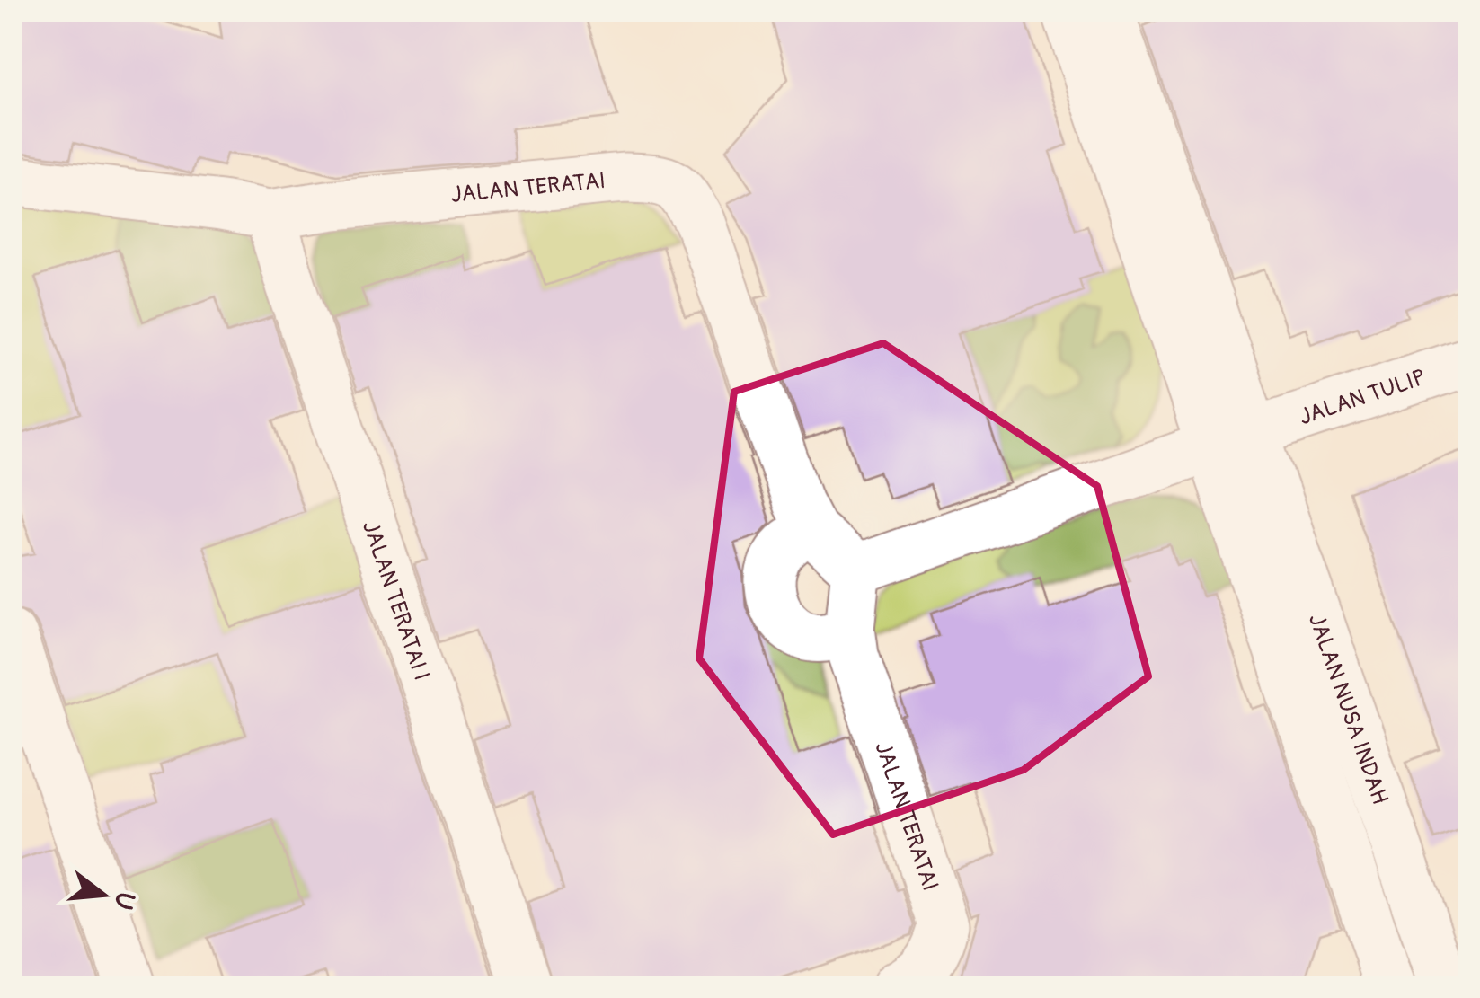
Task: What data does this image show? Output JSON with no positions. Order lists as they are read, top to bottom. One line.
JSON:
{"streets":{"street":["JALAN TERATAI","JALAN TULIP","JALAN TERATAI I","JALAN NUSA INDAH"]},"crossings":[["JALAN TERATAI","JALAN TERATAI I"],["JALAN TULIP","JALAN NUSA INDAH"]],"north":"right"}
